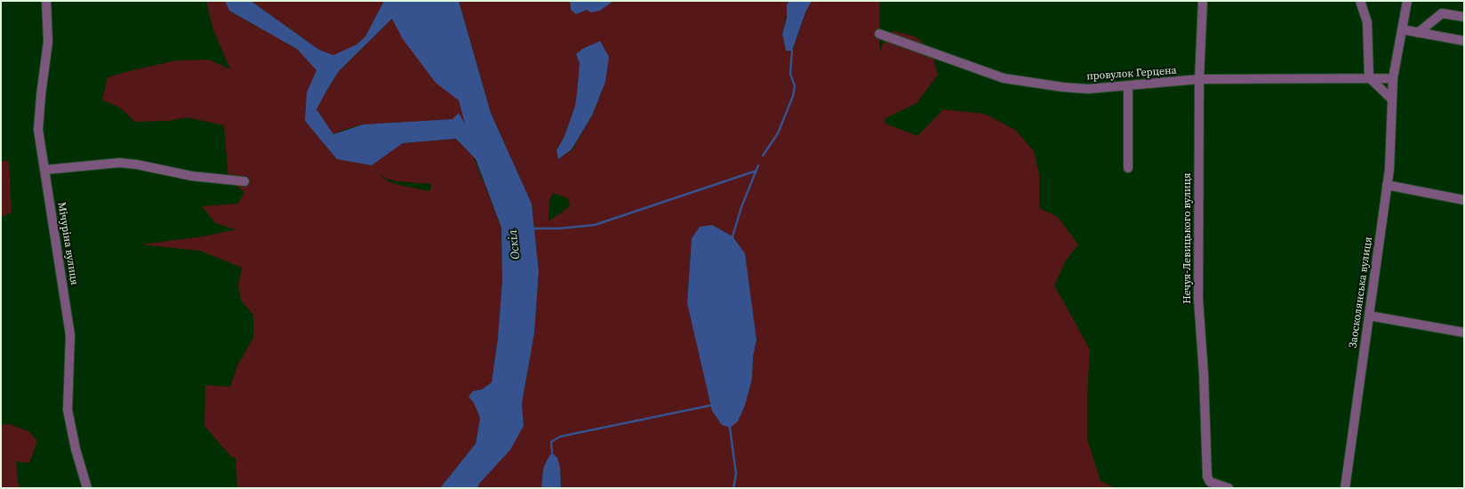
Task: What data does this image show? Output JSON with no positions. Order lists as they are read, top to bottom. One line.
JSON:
{"streets":{"street":["провулок Герцена","Нечуя-Левицького вулиця","Мічуріна вулиця","Заосколянська вулиця"]},"crossings":[["провулок Герцена","Нечуя-Левицького вулиця"],["провулок Герцена","Заосколянська вулиця"]],"water":["Оскіл"]}
